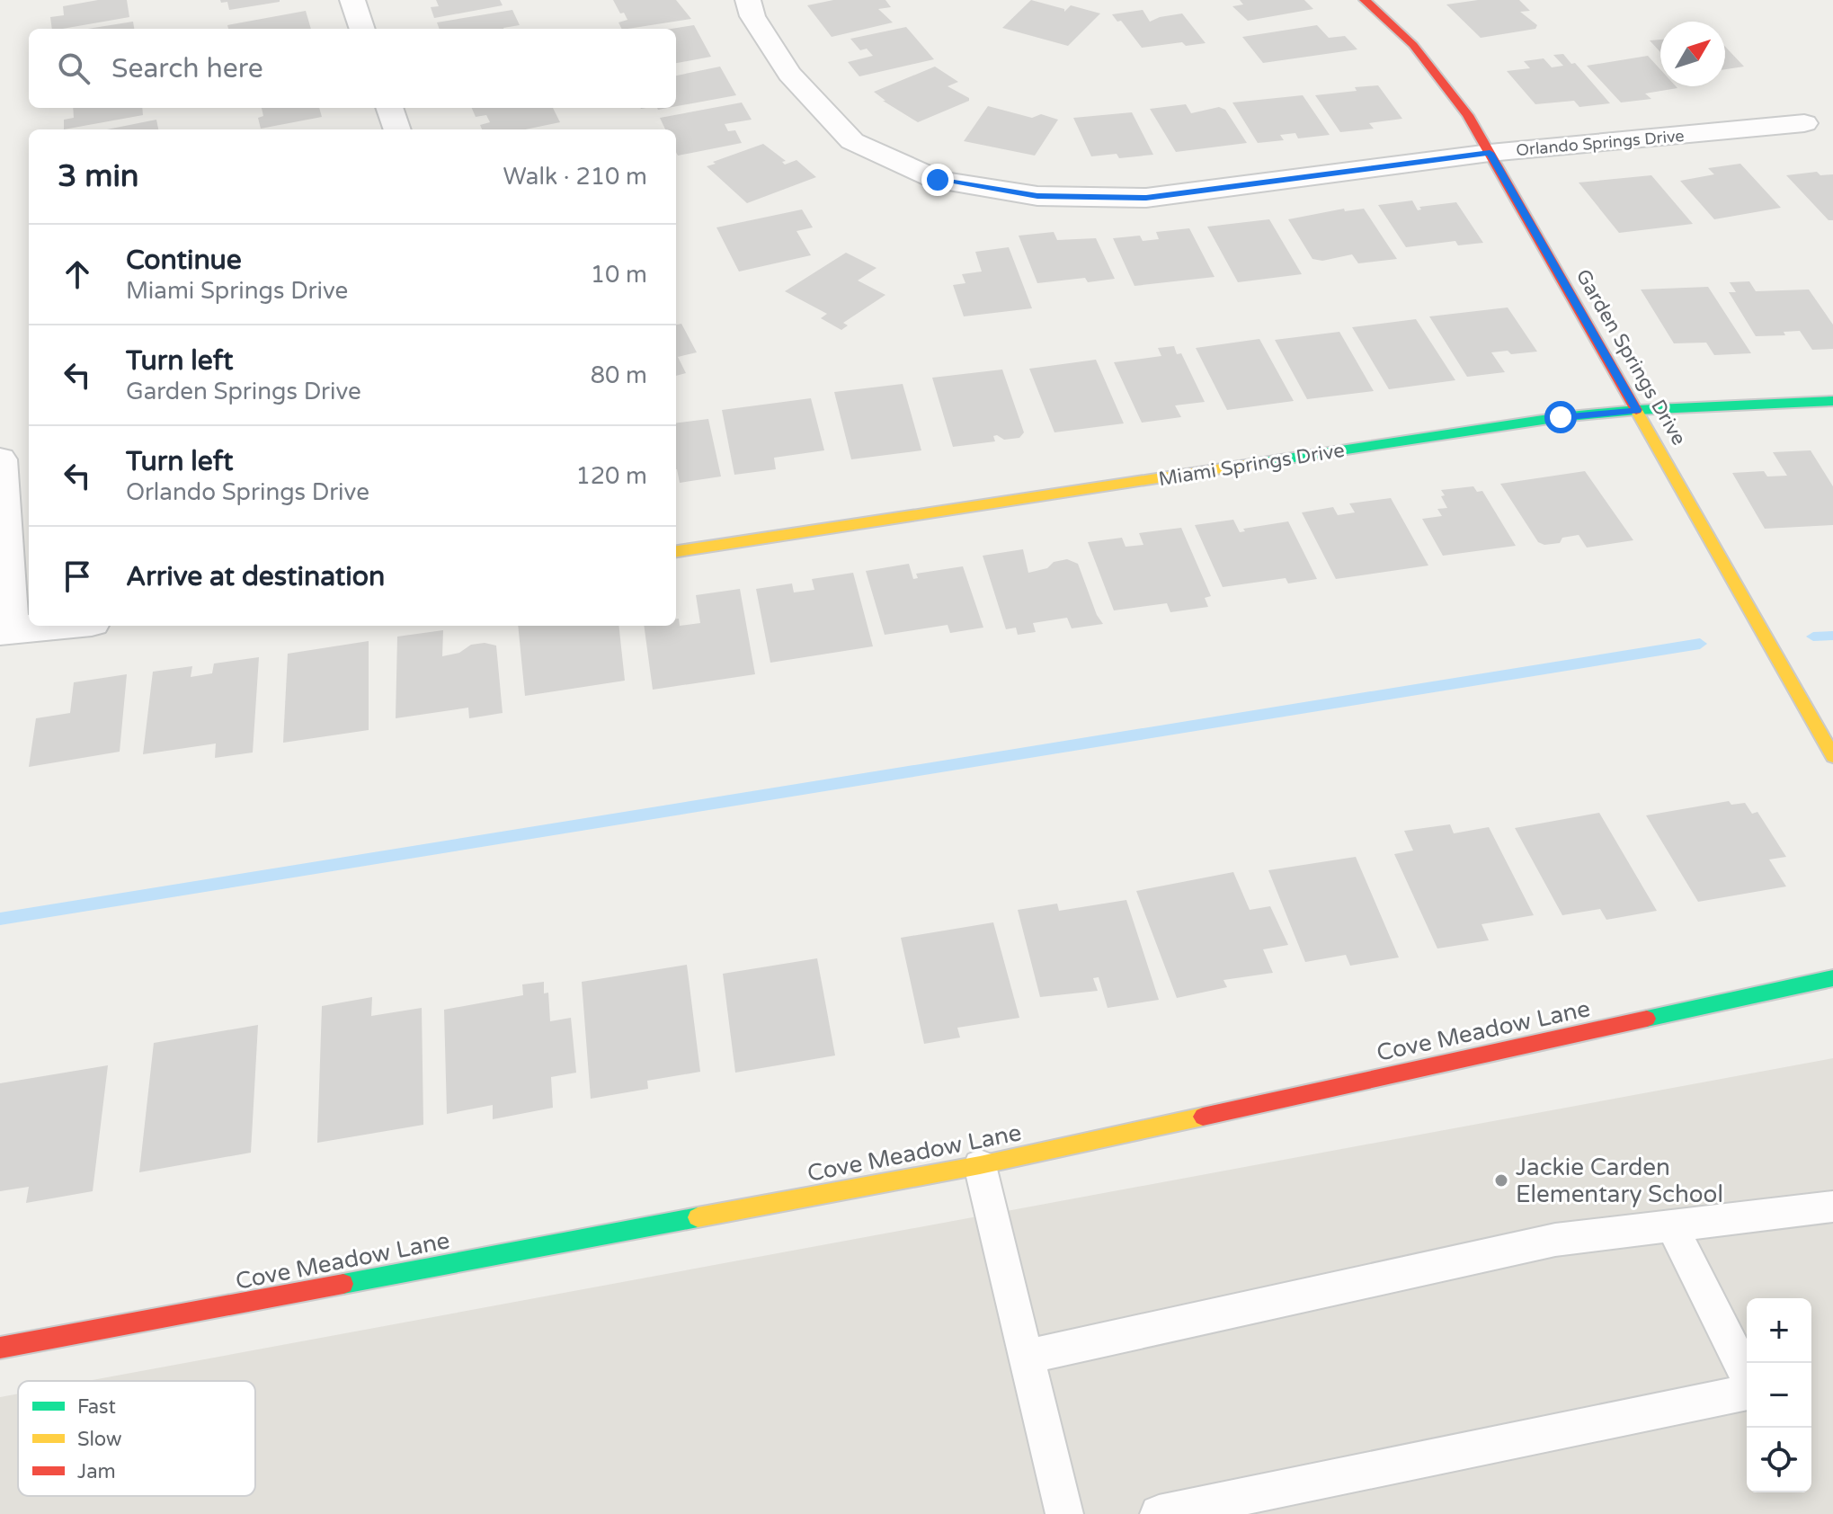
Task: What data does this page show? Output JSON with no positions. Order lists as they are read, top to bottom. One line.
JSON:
{"streets":{"street":["Orlando Springs Drive","Garden Springs Drive","Miami Springs Drive","Cove Meadow Lane"]},"crossings":[["Orlando Springs Drive","Garden Springs Drive"],["Garden Springs Drive","Miami Springs Drive"]],"places":["Jackie Carden Elementary School"],"legend":["Fast","Slow","Jam"],"north":"top right","page":{"search":"Search here","heading":["3 min","Walk · 210 m"],"list":[["Continue","Miami Springs Drive","10 m"],["Turn left","Garden Springs Drive","80 m"],["Turn left","Orlando Springs Drive","120 m"],"Arrive at destination"],"map_buttons":["+","−"]}}
